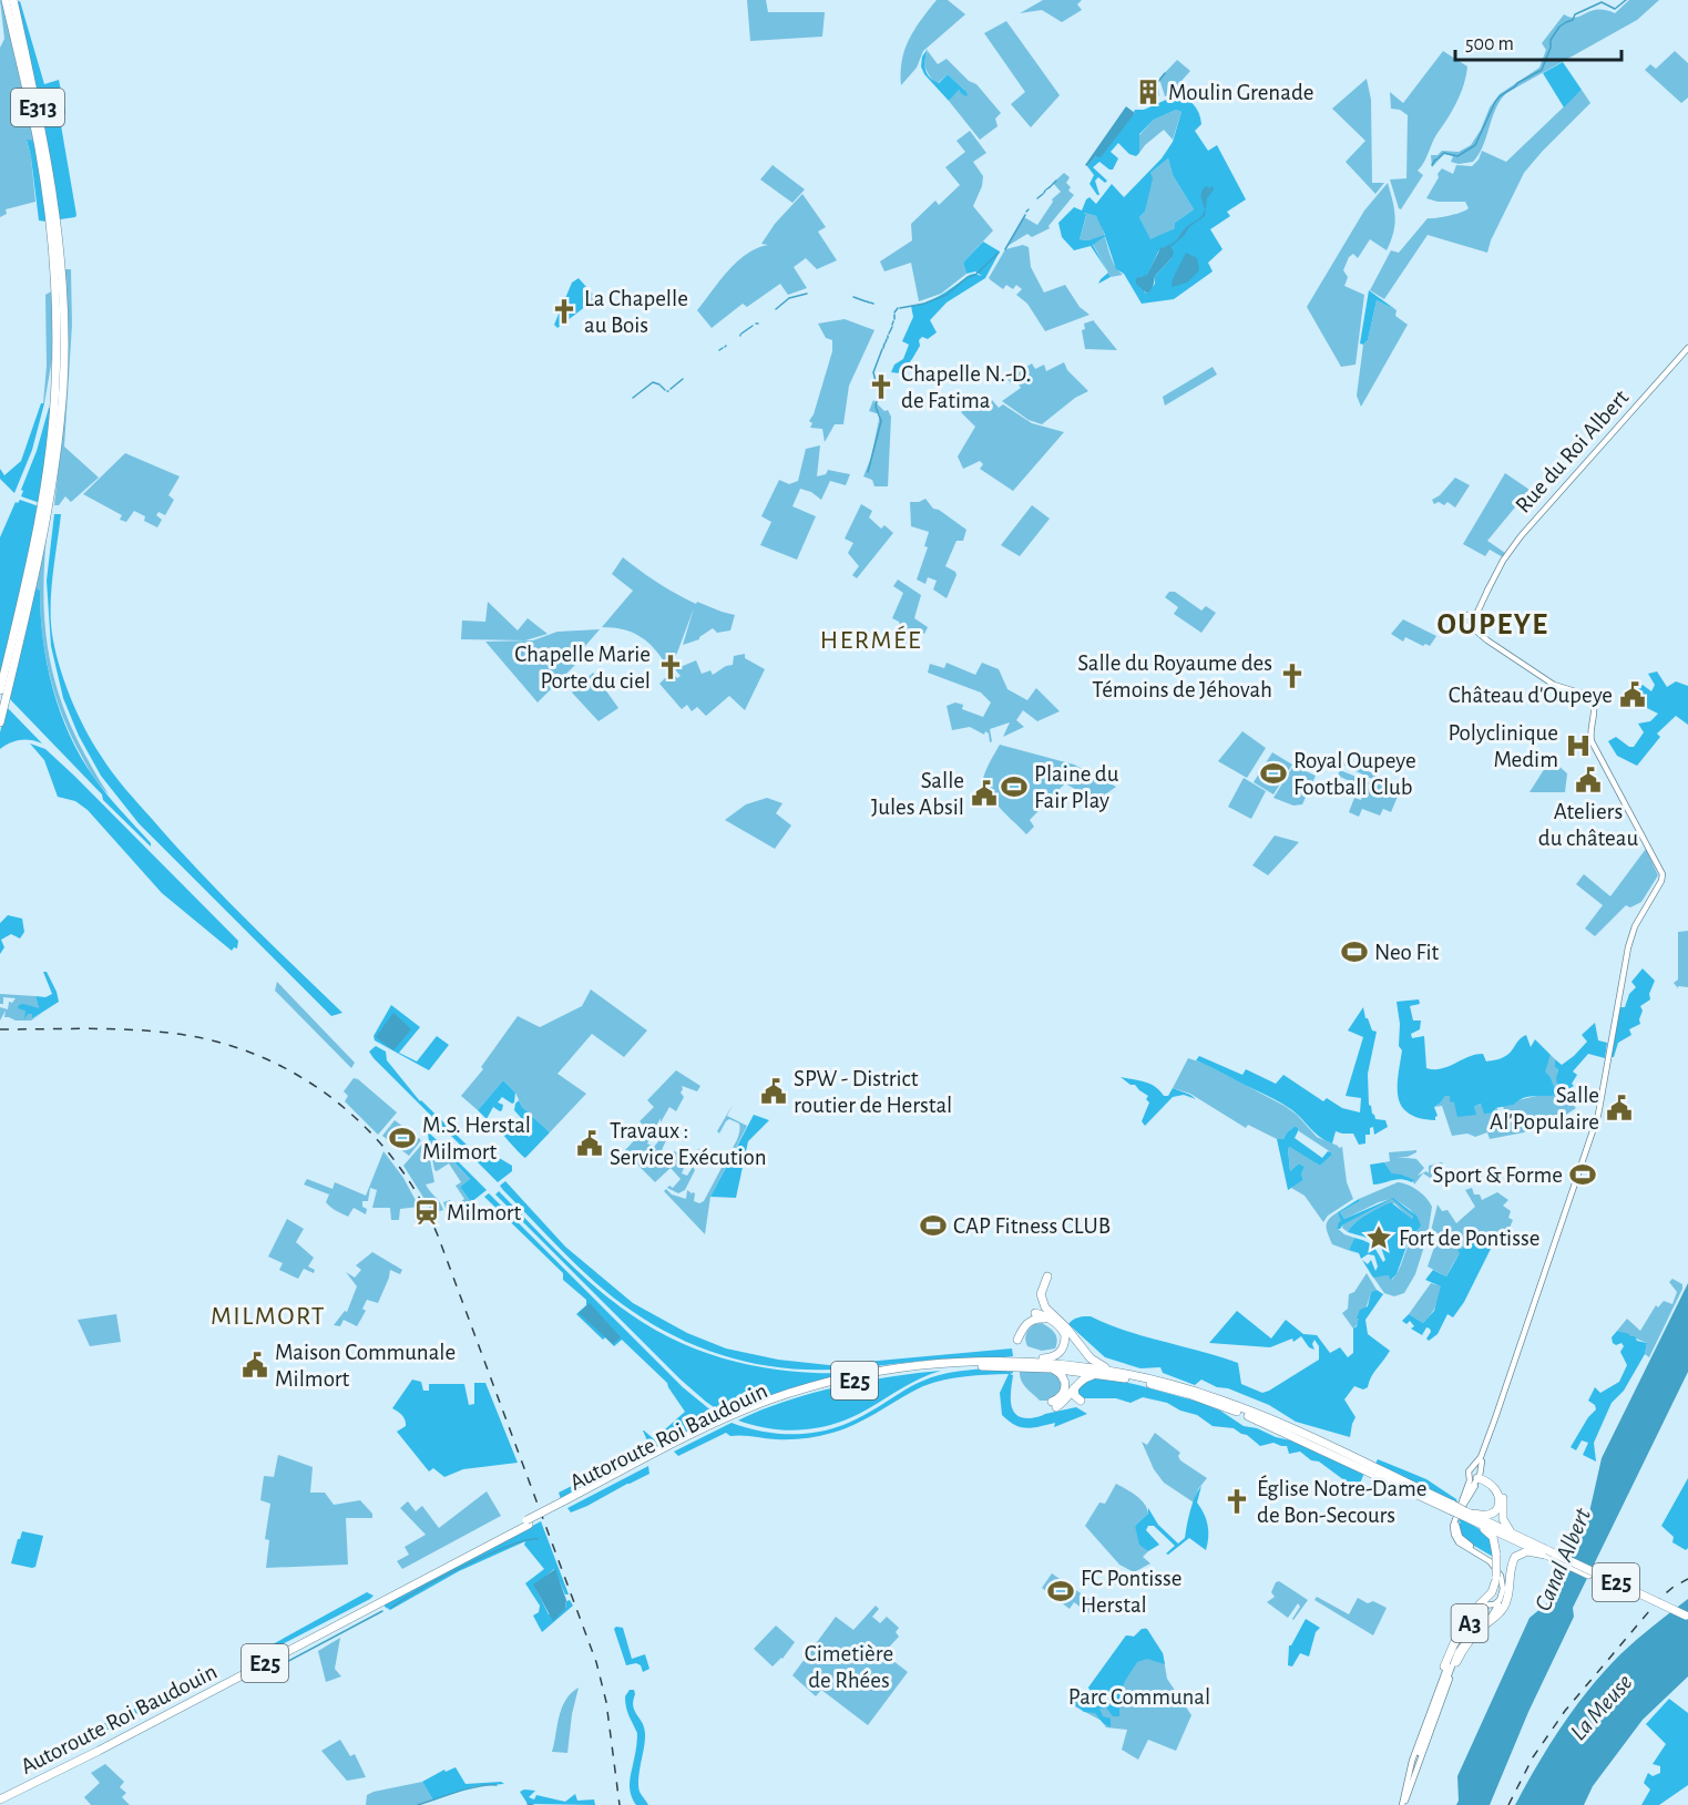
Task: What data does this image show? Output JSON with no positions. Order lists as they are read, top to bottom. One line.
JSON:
{"streets":{"highway":["E313","E25","Autoroute Roi Baudouin","A3"],"main road":["Rue du Roi Albert"]},"crossings":[["Autoroute Roi Baudouin","A3"]],"districts":["OUPEYE","HERMÉE","MILMORT"],"water":["Canal Albert","La Meuse"],"parks":["Cimetière de Rhées","Parc Communal"],"places":{"building":["Moulin Grenade"],"church":["La Chapelle au Bois","Chapelle N.-D. de Fatima","Chapelle Marie Porte du ciel","Salle du Royaume des Témoins de Jéhovah","Église Notre-Dame de Bon-Secours"],"public building":["Château d'Oupeye","Ateliers du château","Salle Jules Absil","SPW - District routier de Herstal","Salle Al'Populaire","Travaux : Service Exécution","Maison Communale Milmort"],"hospital":["Polyclinique Medim"],"sports":["Royal Oupeye Football Club","Plaine du Fair Play","Neo Fit","M.S. Herstal Milmort","Sport & Forme","CAP Fitness CLUB","FC Pontisse Herstal"],"station":["Milmort"],"place":["Fort de Pontisse"]},"scale_bar":"500 m"}
